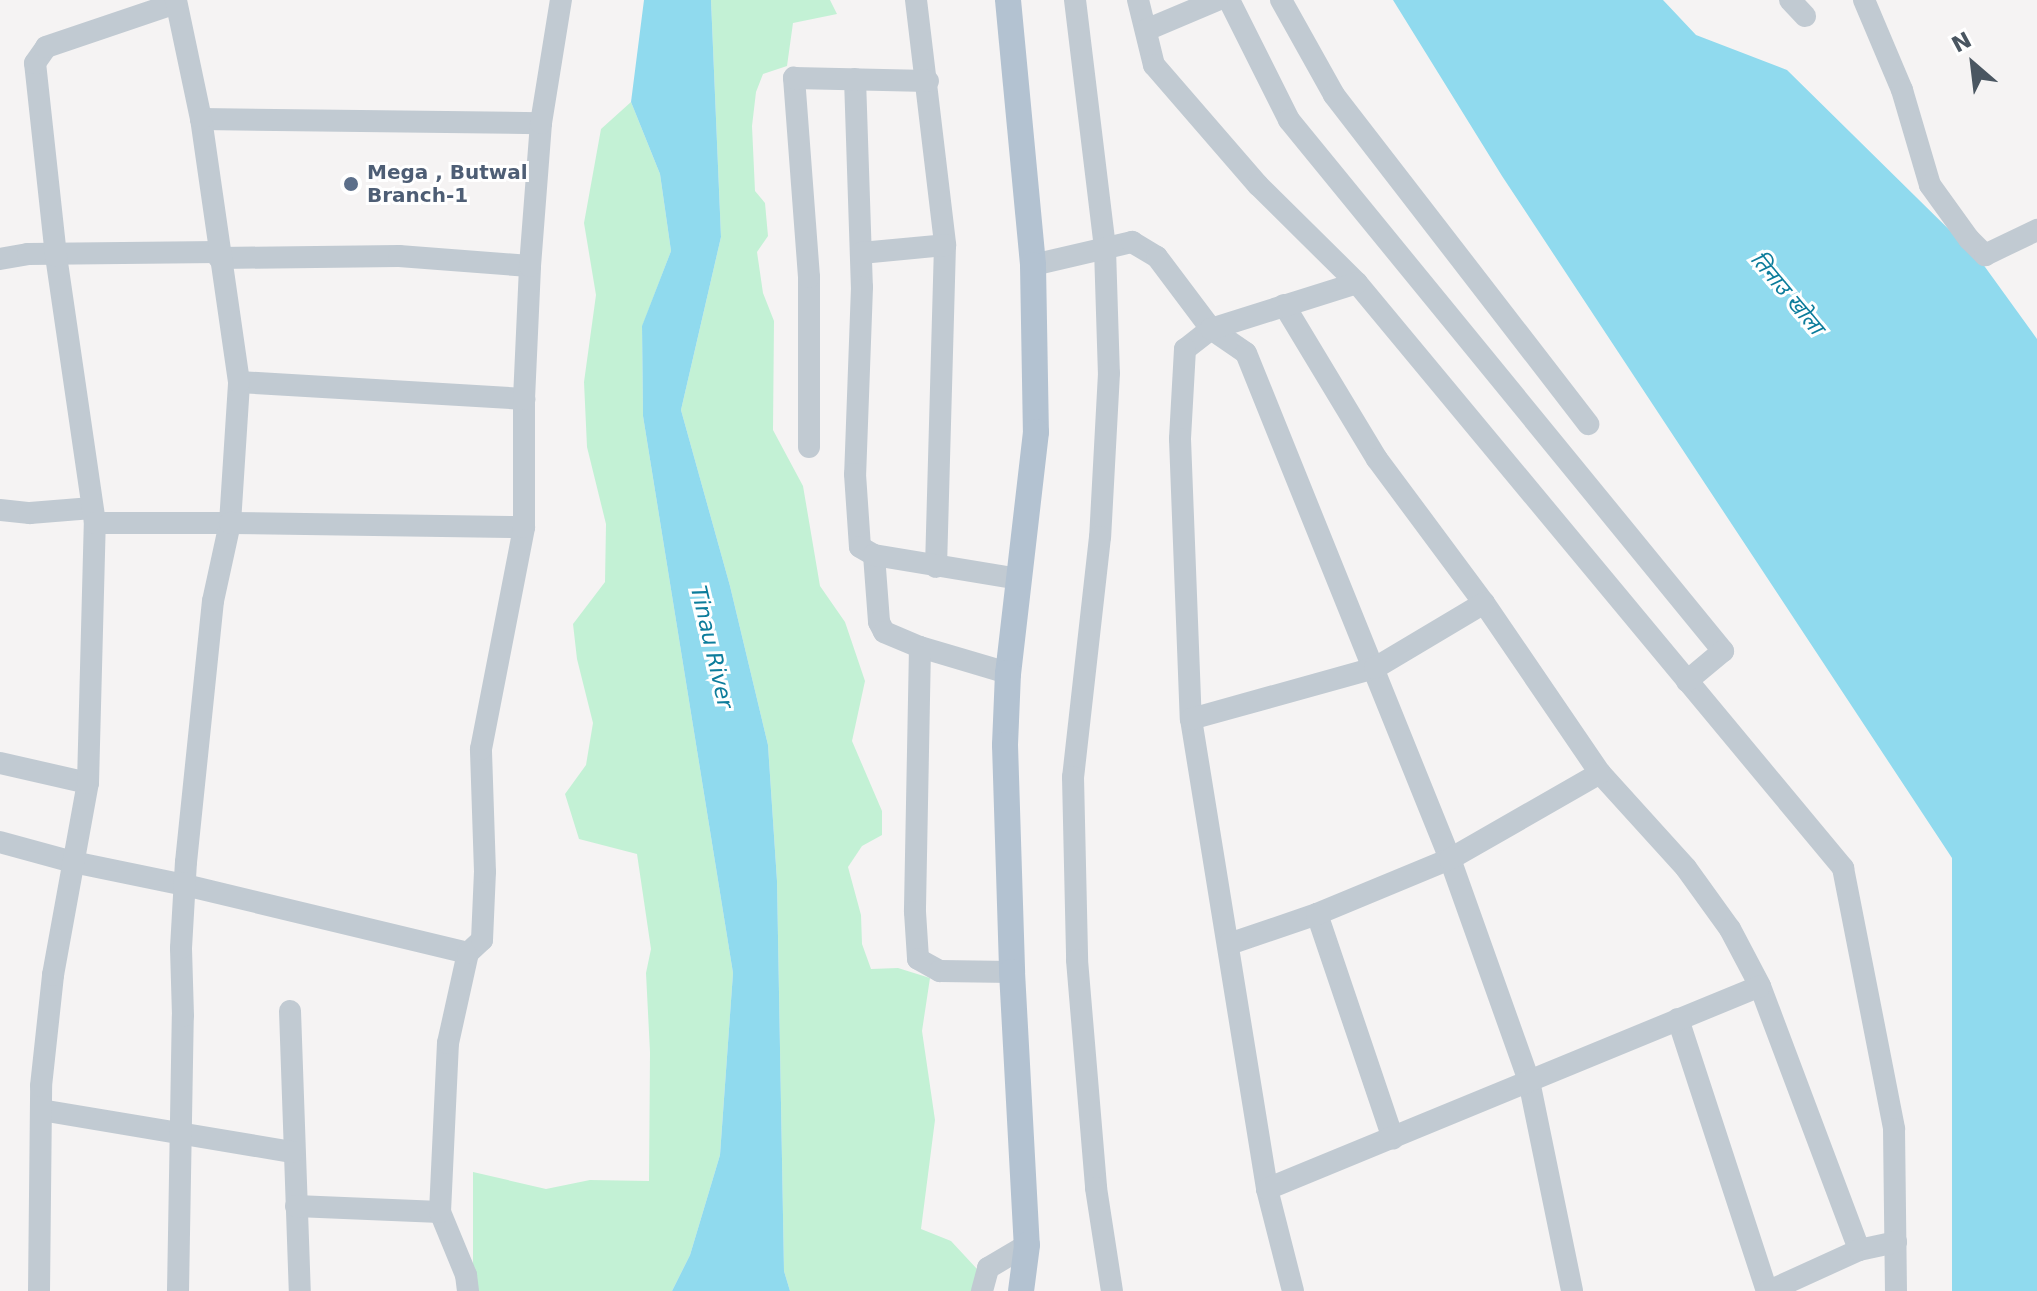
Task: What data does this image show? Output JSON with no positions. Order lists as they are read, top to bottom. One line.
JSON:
{"water":["तिनाउ खोला","Tinau River"],"places":["Mega , Butwal Branch-1"],"north":"top left"}
